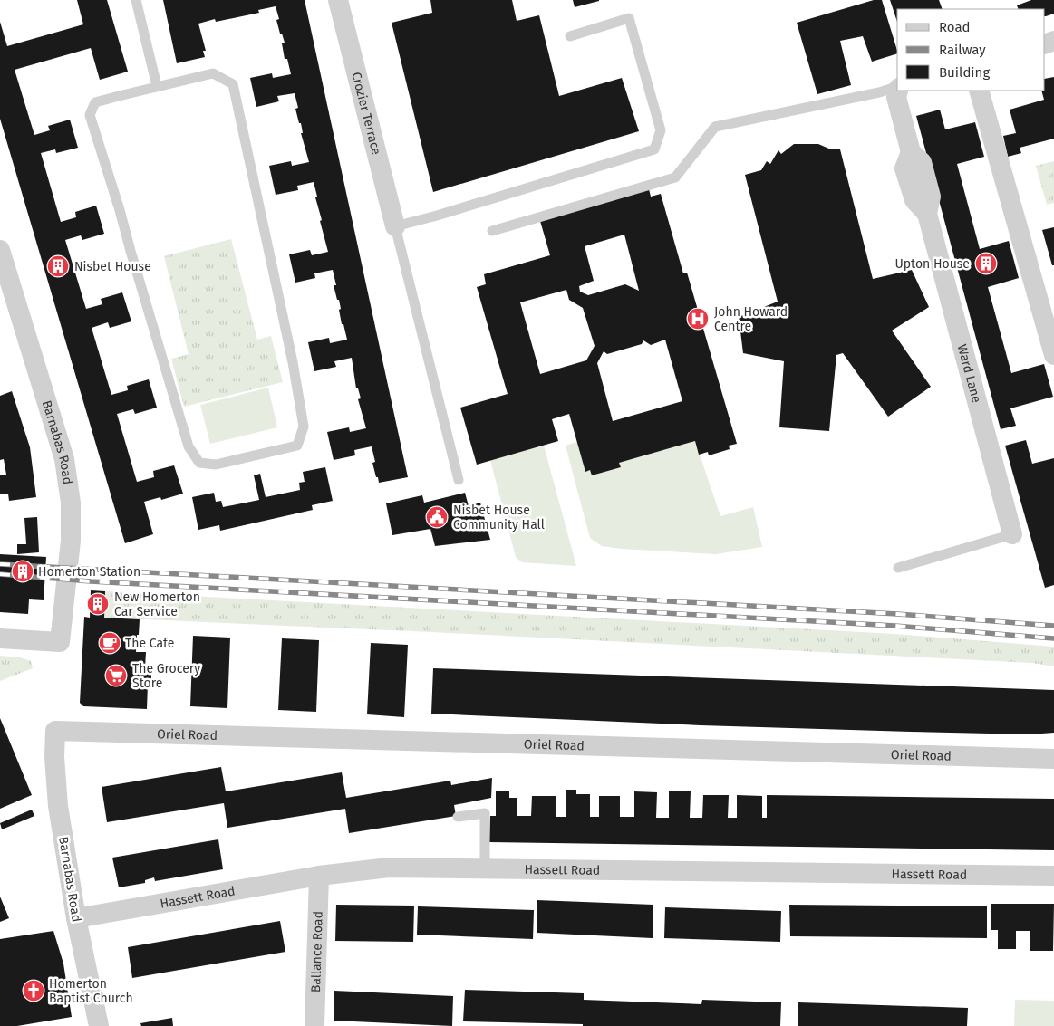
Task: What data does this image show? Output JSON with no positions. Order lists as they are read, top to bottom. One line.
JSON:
{"streets":{"street":["Crozier Terrace","Ward Lane","Barnabas Road","Oriel Road","Hassett Road","Ballance Road"]},"crossings":[["Barnabas Road","Oriel Road"],["Barnabas Road","Hassett Road"],["Hassett Road","Ballance Road"]],"places":{"building":["Upton House","Nisbet House","Homerton Station","New Homerton Car Service"],"hospital":["John Howard Centre"],"public building":["Nisbet House Community Hall"],"cafe":["The Cafe"],"supermarket":["The Grocery Store"],"church":["Homerton Baptist Church"]},"legend":["Road","Railway","Building"]}
